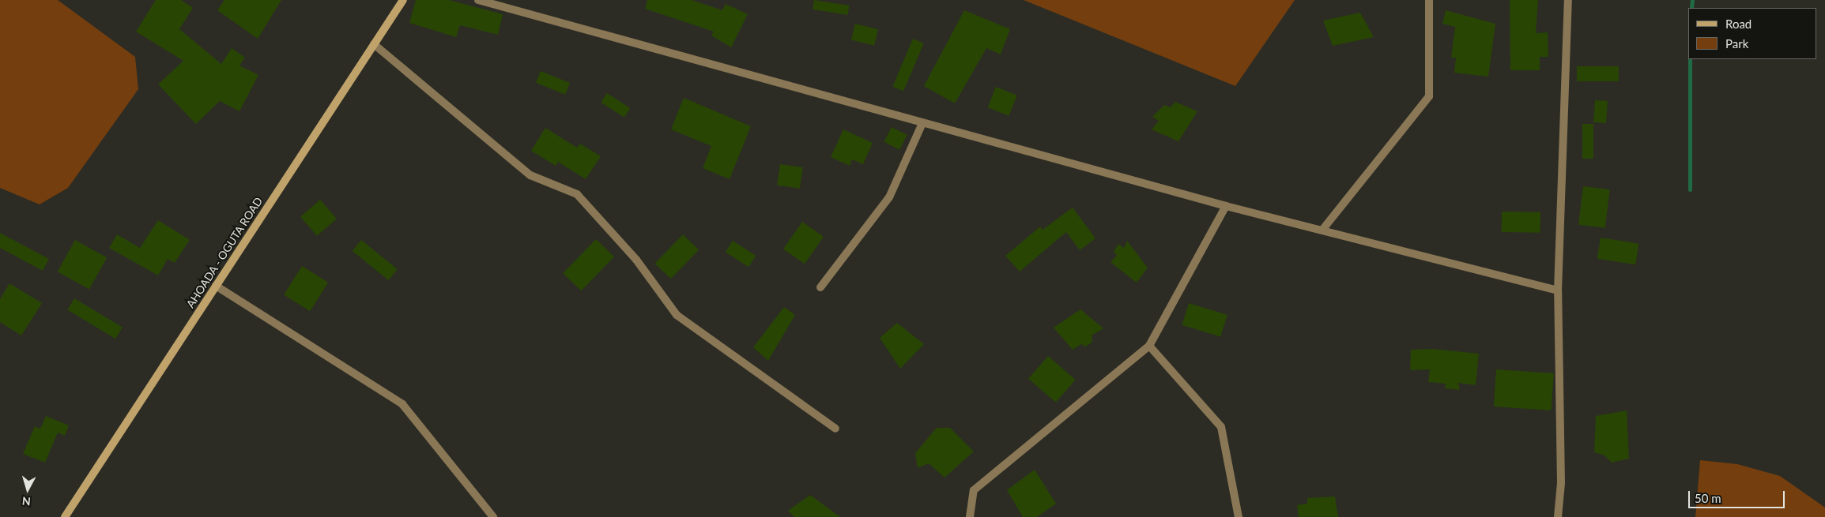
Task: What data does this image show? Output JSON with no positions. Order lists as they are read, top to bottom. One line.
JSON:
{"streets":{"main road":["AHOADA - OGUTA ROAD"]},"legend":["Road","Park"],"scale_bar":"50 m","north":"bottom"}
